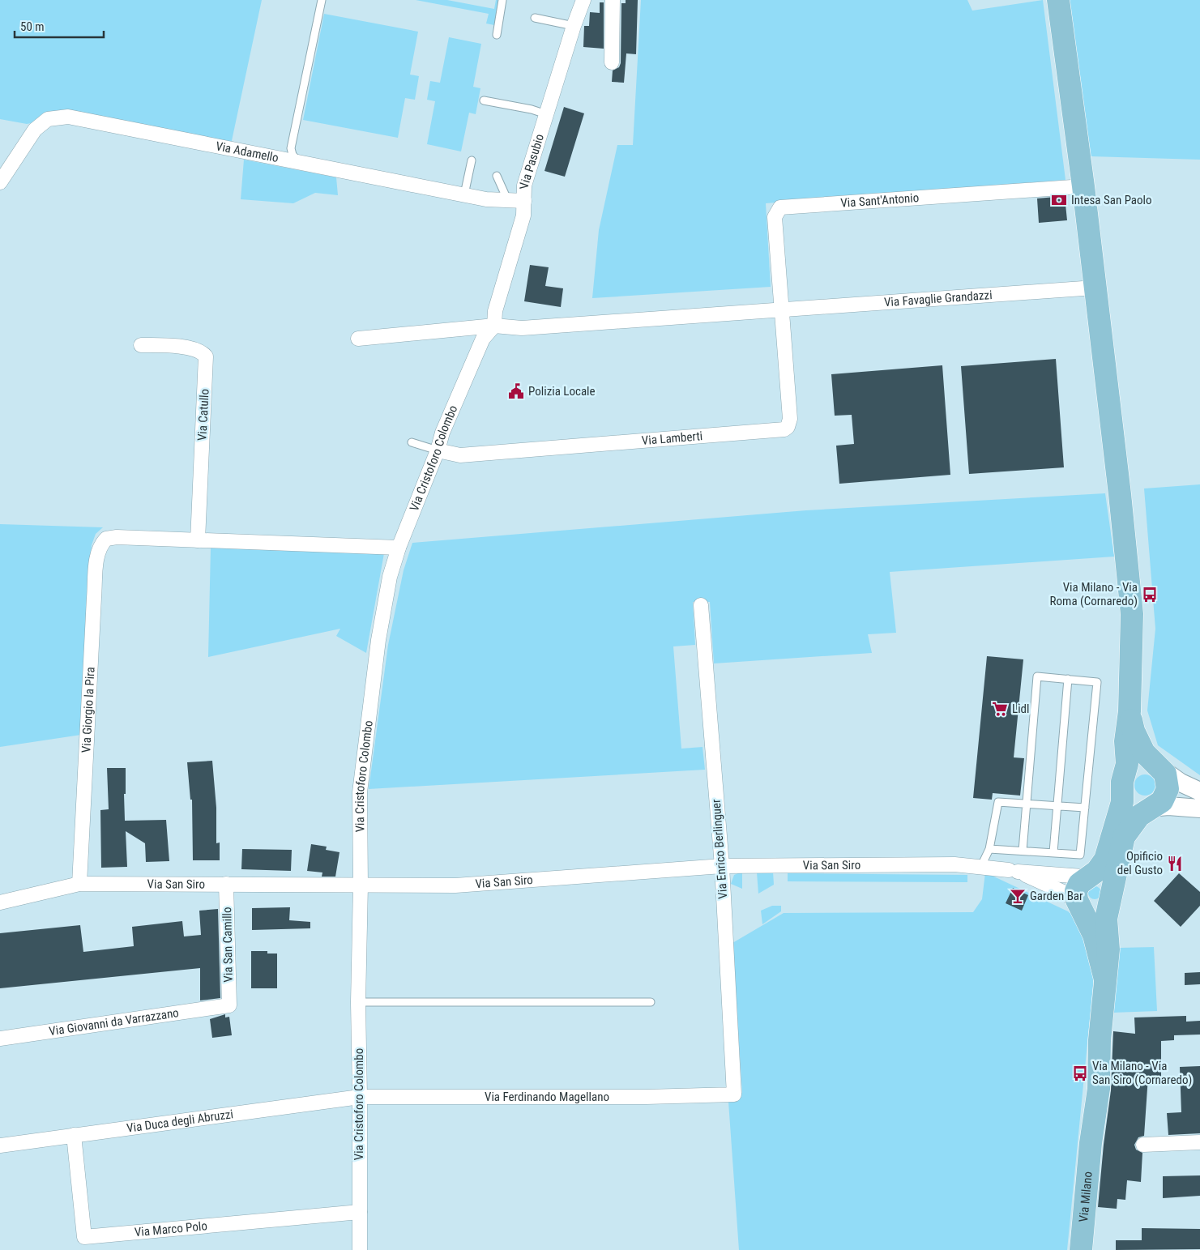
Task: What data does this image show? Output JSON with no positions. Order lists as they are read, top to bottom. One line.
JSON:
{"streets":{"main road":["Via Milano"],"street":["Via Adamello","Via Pasubio","Via Sant'Antonio","Via Favaglie Grandazzi","Via Catullo","Via Lamberti","Via Cristoforo Colombo","Via Giorgio la Pira","Via Enrico Berlinguer","Via San Siro","Via San Camillo","Via Giovanni da Varrazzano","Via Ferdinando Magellano","Via Duca degli Abruzzi","Via Marco Polo"]},"crossings":[["Via Adamello","Via Pasubio"],["Via Pasubio","Via Favaglie Grandazzi"],["Via Pasubio","Via Cristoforo Colombo"],["Via Sant'Antonio","Via Favaglie Grandazzi"],["Via Sant'Antonio","Via Lamberti"],["Via Favaglie Grandazzi","Via Lamberti"],["Via Favaglie Grandazzi","Via Cristoforo Colombo"],["Via Catullo","Via Giorgio la Pira"],["Via Lamberti","Via Cristoforo Colombo"],["Via Cristoforo Colombo","Via San Siro"],["Via Cristoforo Colombo","Via Ferdinando Magellano"],["Via Cristoforo Colombo","Via Duca degli Abruzzi"],["Via Cristoforo Colombo","Via Marco Polo"],["Via Giorgio la Pira","Via San Siro"],["Via Enrico Berlinguer","Via San Siro"],["Via Enrico Berlinguer","Via Ferdinando Magellano"],["Via San Siro","Via San Camillo"],["Via San Camillo","Via Giovanni da Varrazzano"],["Via Ferdinando Magellano","Via Duca degli Abruzzi"],["Via Duca degli Abruzzi","Via Marco Polo"]],"places":{"bank":["Intesa San Paolo"],"public building":["Polizia Locale"],"bus stop":["Via Milano - Via Roma (Cornaredo)","Via Milano - Via San Siro (Cornaredo)"],"supermarket":["Lidl"],"restaurant":["Opificio del Gusto"],"bar":["Garden Bar"]},"scale_bar":"50 m"}
